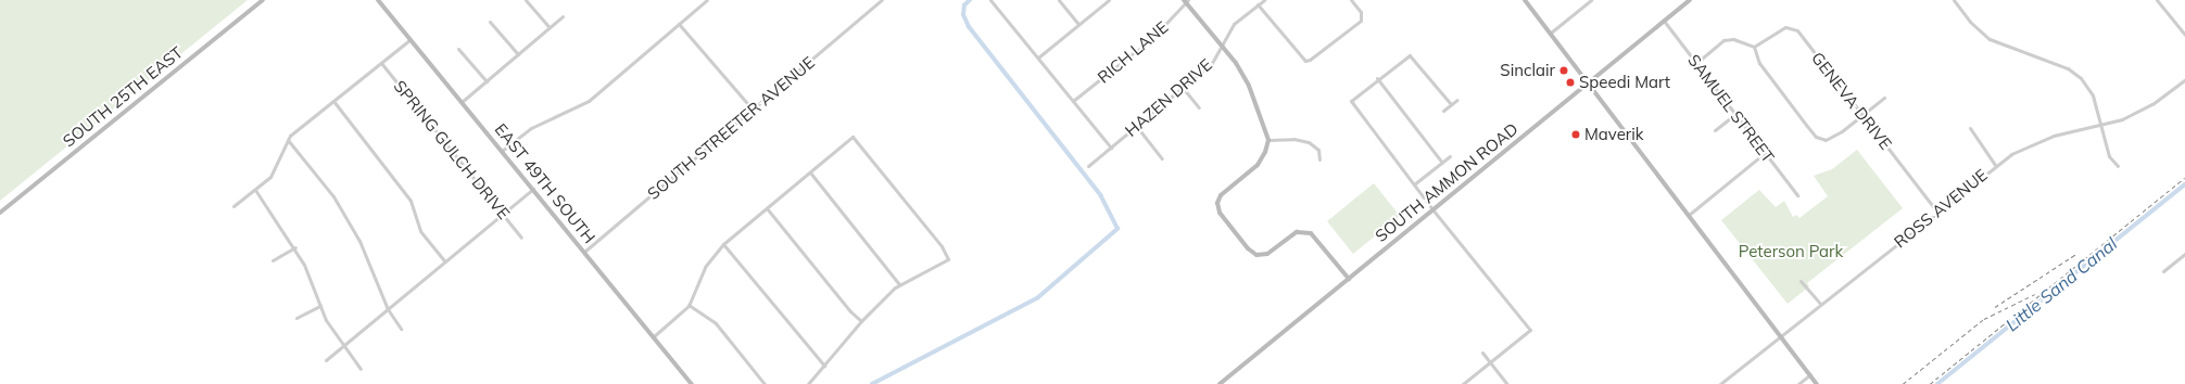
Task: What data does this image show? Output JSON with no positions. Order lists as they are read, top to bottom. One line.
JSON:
{"streets":{"street":["RICH LANE","SOUTH 25TH EAST","HAZEN DRIVE","GENEVA DRIVE","SAMUEL STREET","SOUTH STREETER AVENUE","SPRING GULCH DRIVE","SOUTH AMMON ROAD","EAST 49TH SOUTH","ROSS AVENUE"]},"crossings":[["GENEVA DRIVE","ROSS AVENUE"],["SAMUEL STREET","SOUTH AMMON ROAD"],["SOUTH STREETER AVENUE","EAST 49TH SOUTH"]],"water":["Little Sand Canal"],"parks":["Peterson Park"],"places":["Sinclair","Speedi Mart","Maverik"]}
